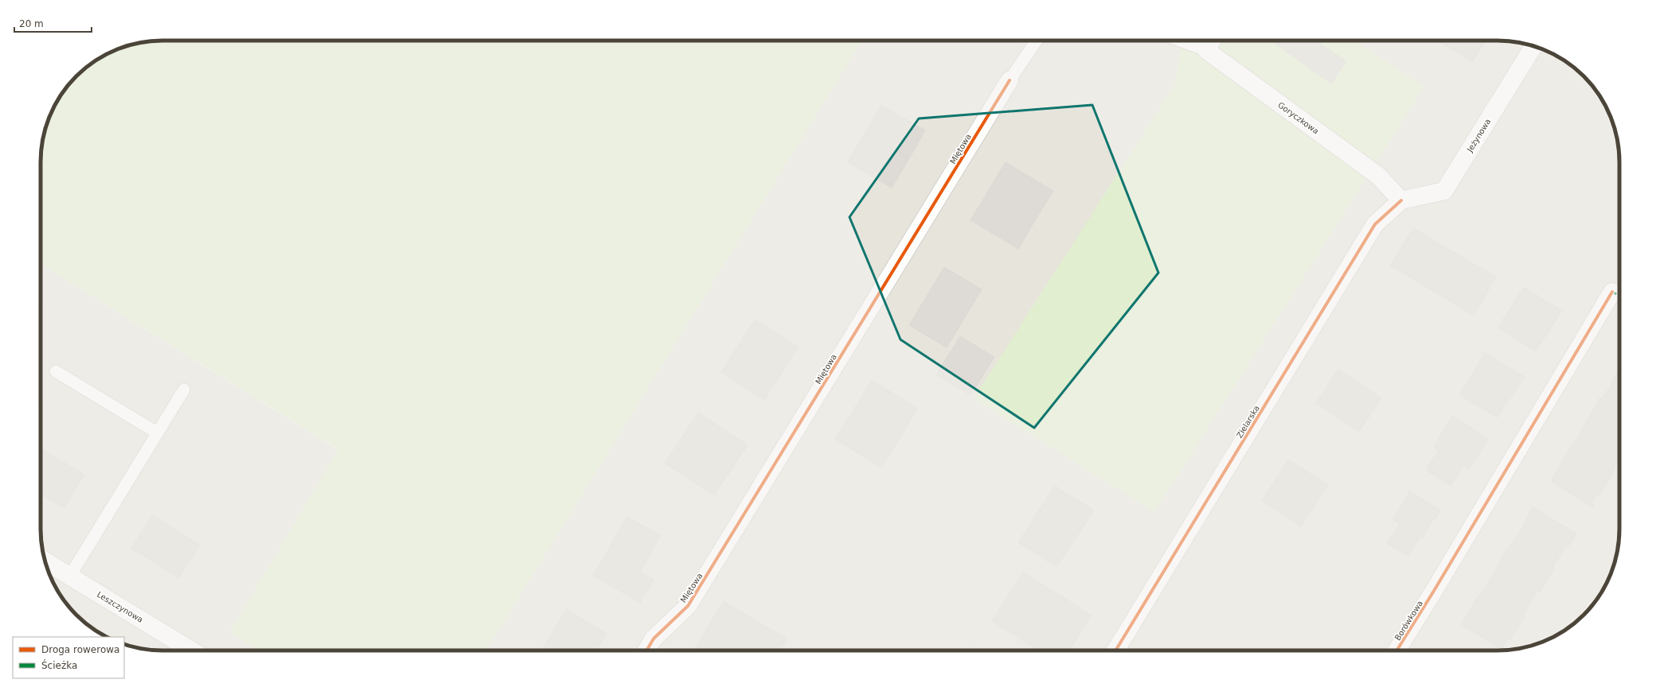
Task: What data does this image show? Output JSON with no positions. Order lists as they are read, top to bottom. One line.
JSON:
{"streets":{"street":["Goryczkowa","Jeżynowa","Miętowa","Zielarska","Leszczynowa","Borówkowa"]},"crossings":[["Goryczkowa","Jeżynowa"],["Goryczkowa","Zielarska"],["Jeżynowa","Zielarska"]],"legend":["Droga rowerowa","Ścieżka"],"scale_bar":"20 m"}
